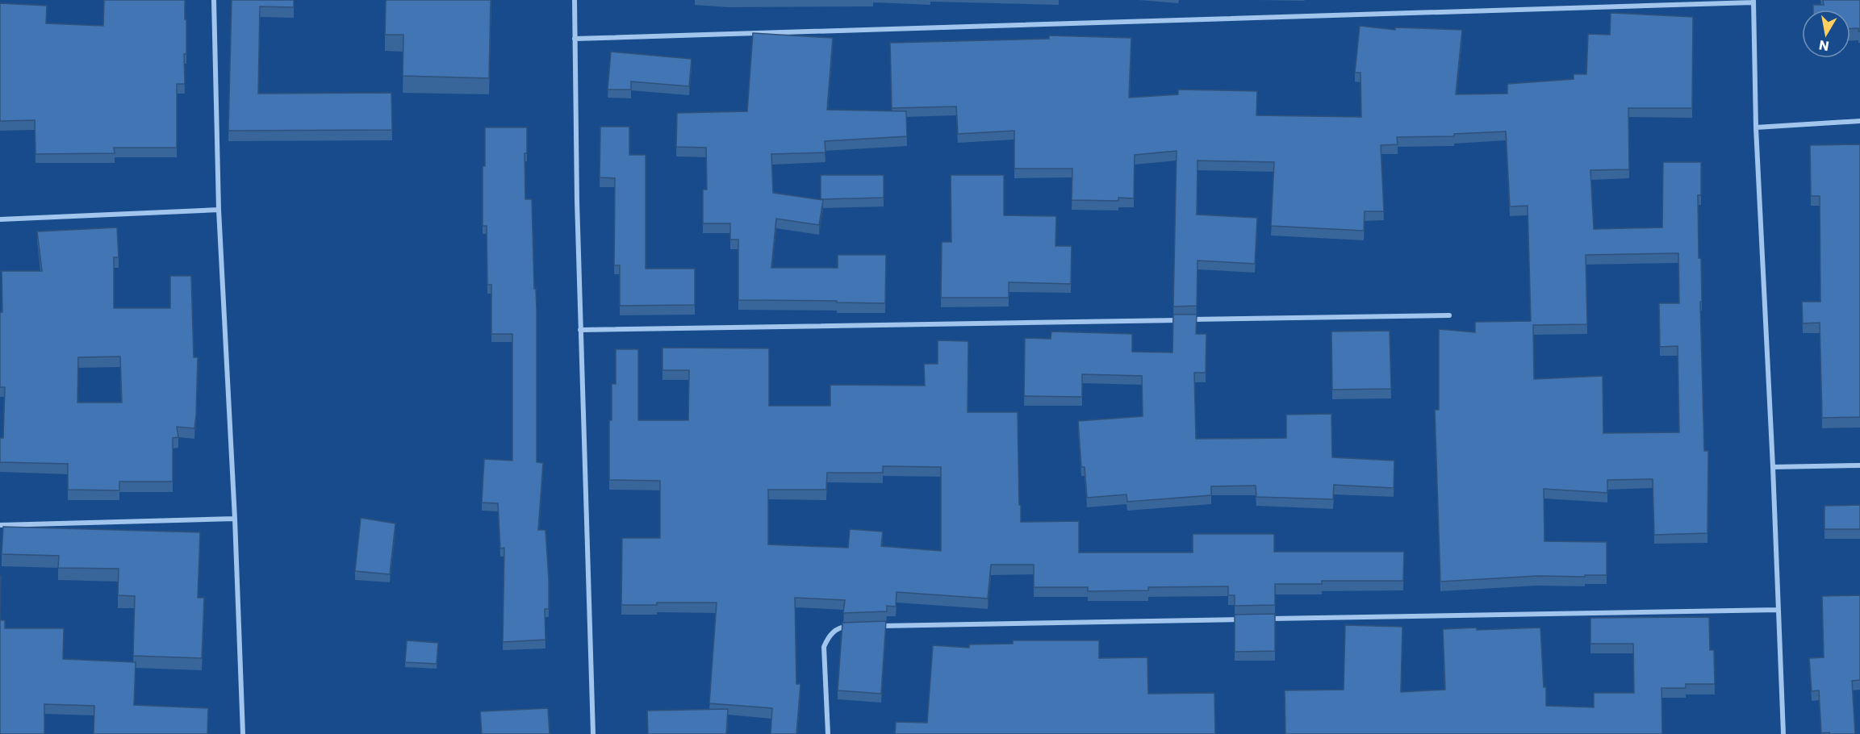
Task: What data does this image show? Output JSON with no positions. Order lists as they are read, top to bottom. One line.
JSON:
{"north":"bottom"}
